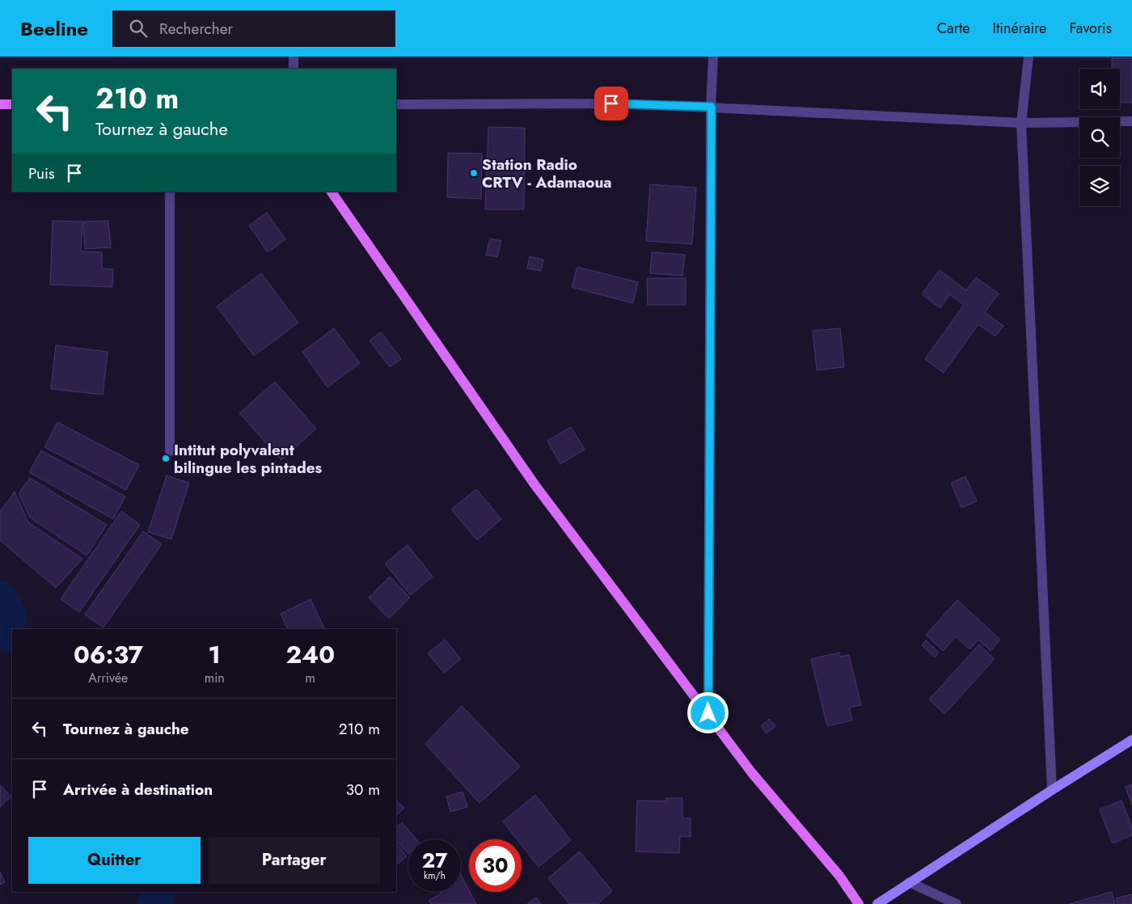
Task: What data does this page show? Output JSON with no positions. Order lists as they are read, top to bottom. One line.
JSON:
{"places":["Station Radio CRTV - Adamaoua","Intitut polyvalent bilingue les pintades"],"page":{"header":"Beeline","search":"Rechercher","nav":["Carte","Itinéraire","Favoris"],"turn":["210 m","Tournez à gauche"],"then":"Puis","eta":["06:37","Arrivée","1","min","240","m"],"list":[{"name":"Tournez à gauche","value":"210 m"},{"name":"Arrivée à destination","value":"30 m"}],"buttons":["Quitter","Partager"],"speed":"27 km/h","limit":"30"}}
